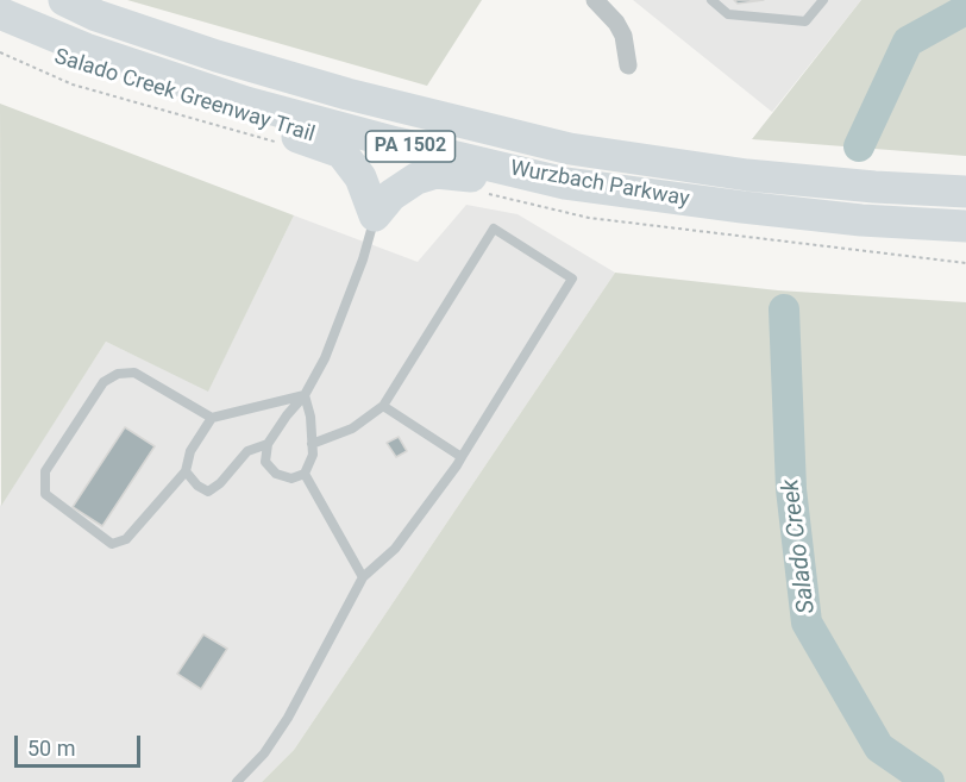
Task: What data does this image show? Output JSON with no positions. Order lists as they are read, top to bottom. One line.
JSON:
{"streets":{"highway":["PA 1502","Wurzbach Parkway"],"path":["Salado Creek Greenway Trail"]},"water":["Salado Creek"],"scale_bar":"50 m"}
